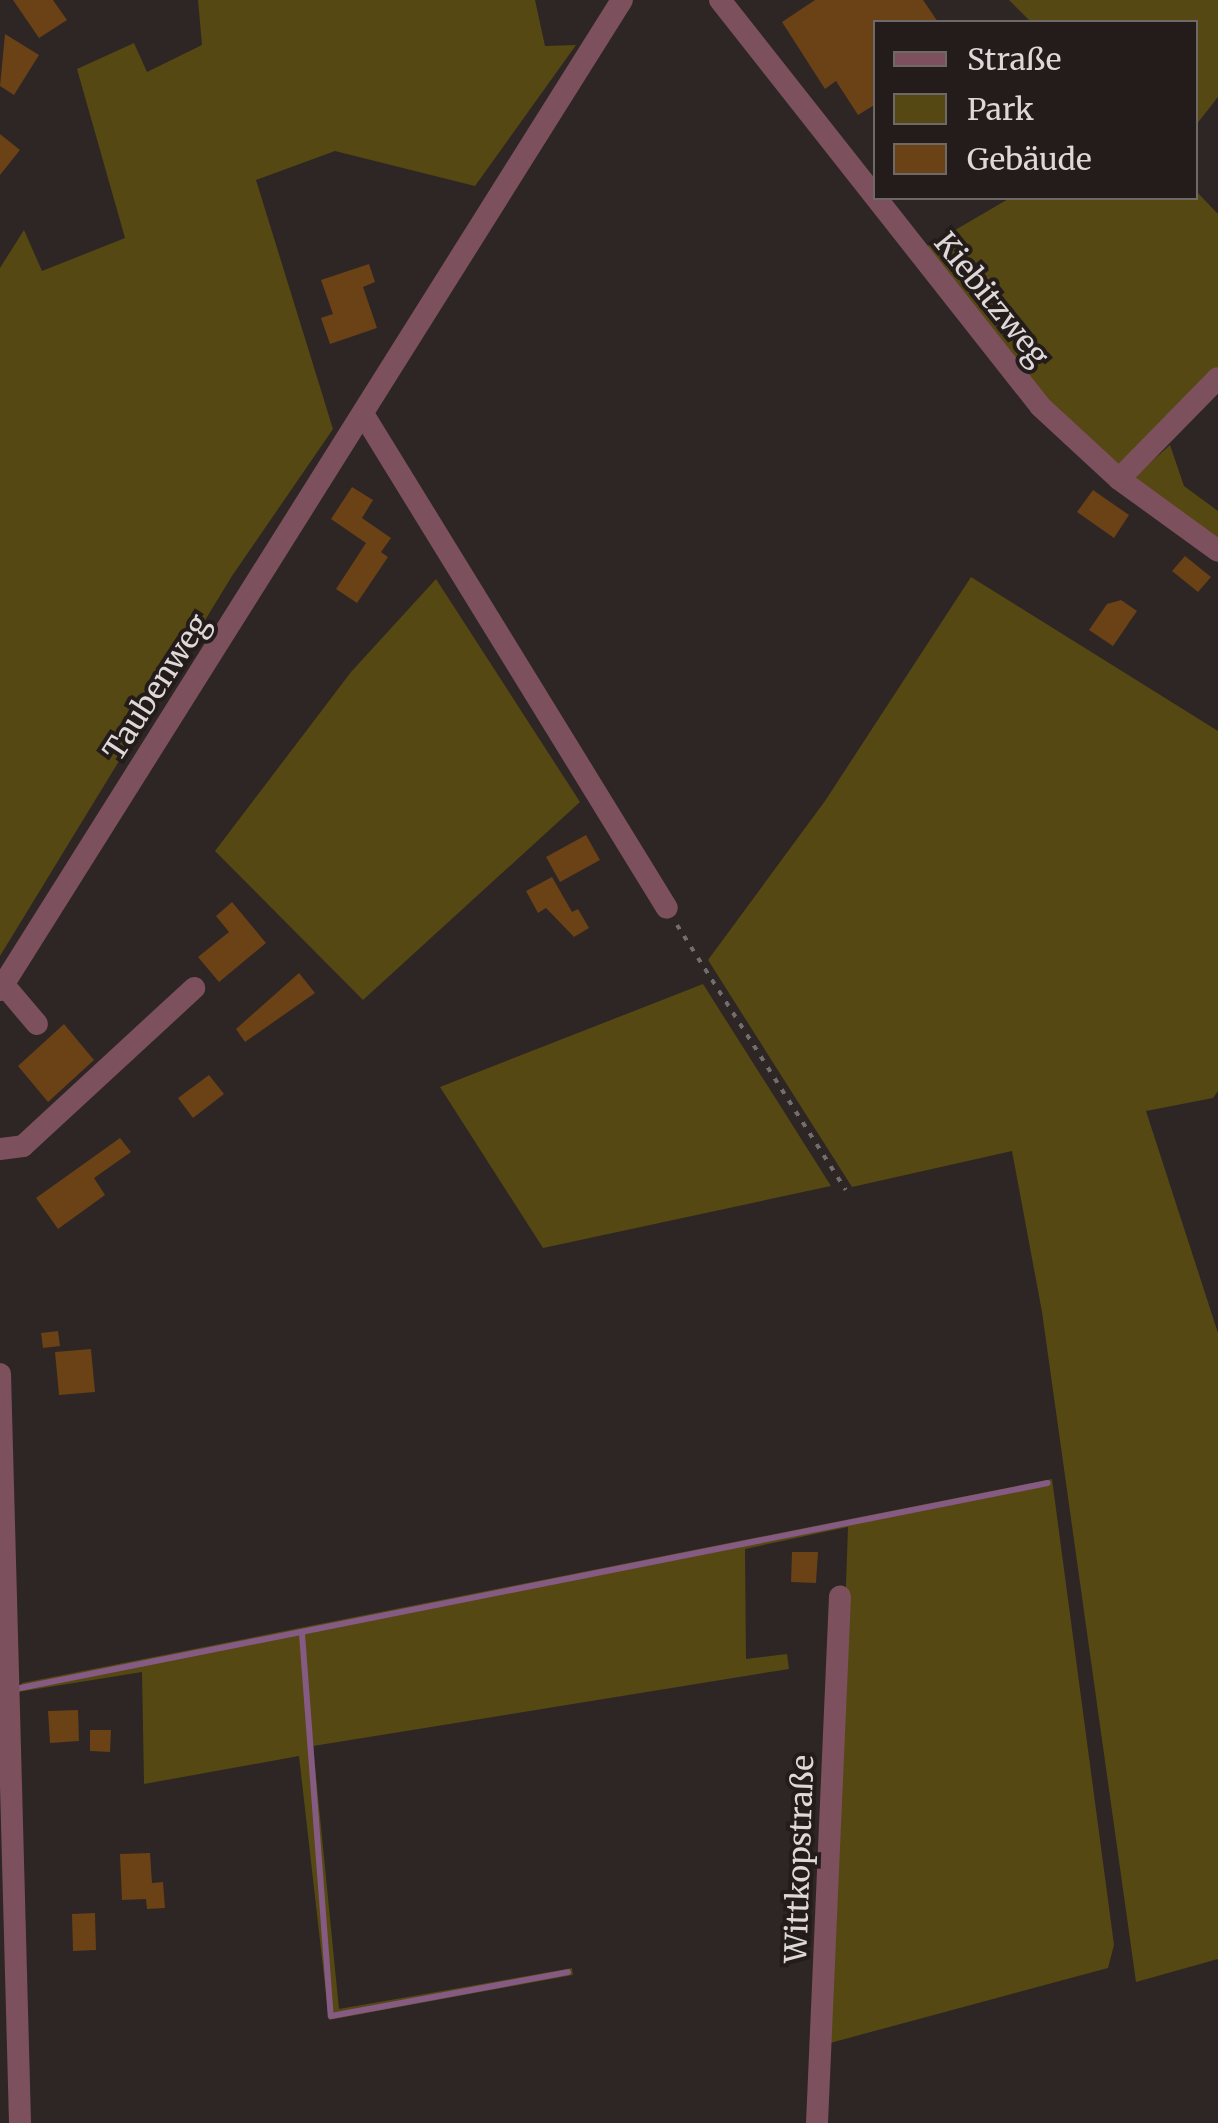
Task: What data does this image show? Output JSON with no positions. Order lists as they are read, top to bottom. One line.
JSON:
{"streets":{"street":["Kiebitzweg","Taubenweg","Wittkopstraße"]},"legend":["Straße","Park","Gebäude"]}
